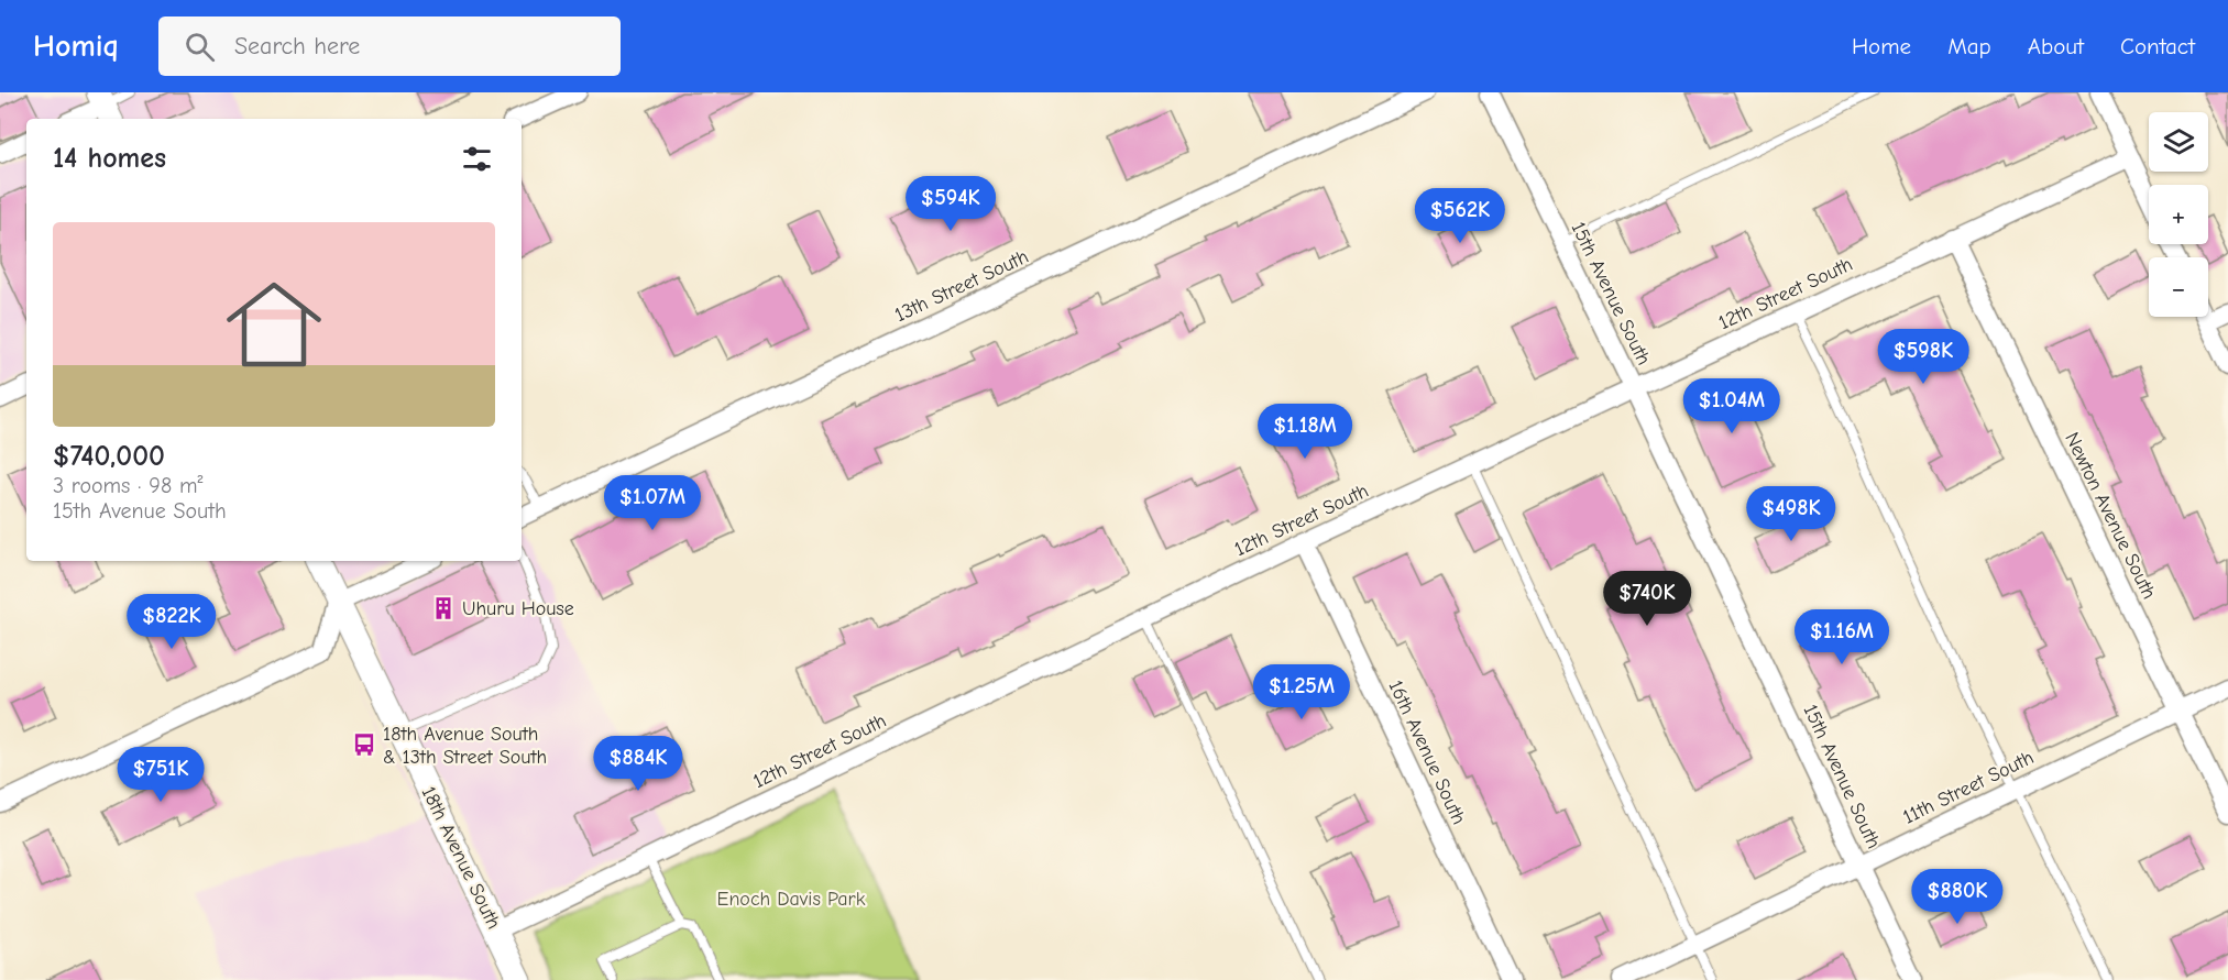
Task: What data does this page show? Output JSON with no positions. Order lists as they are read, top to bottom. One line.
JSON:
{"streets":{"street":["13th Street South","15th Avenue South","12th Street South","Newton Avenue South","16th Avenue South","11th Street South","18th Avenue South"]},"crossings":[["15th Avenue South","12th Street South"],["15th Avenue South","11th Street South"],["12th Street South","Newton Avenue South"],["12th Street South","16th Avenue South"],["12th Street South","18th Avenue South"],["Newton Avenue South","11th Street South"]],"parks":["Enoch Davis Park"],"places":{"building":["Uhuru House"],"bus stop":["18th Avenue South & 13th Street South"]},"page":{"header":"Homiq","search":"Search here","nav":["Home","Map","About","Contact"],"map_buttons":["+","−"],"heading":"14 homes","price":["$594K","$562K","$598K","$1.04M","$1.18M","$1.07M","$498K","$740K","$822K","$1.16M","$1.25M","$884K","$751K","$880K"],"list":[{"name":"$740,000","note":"3 rooms · 98 m² · 15th Avenue South"}]}}
